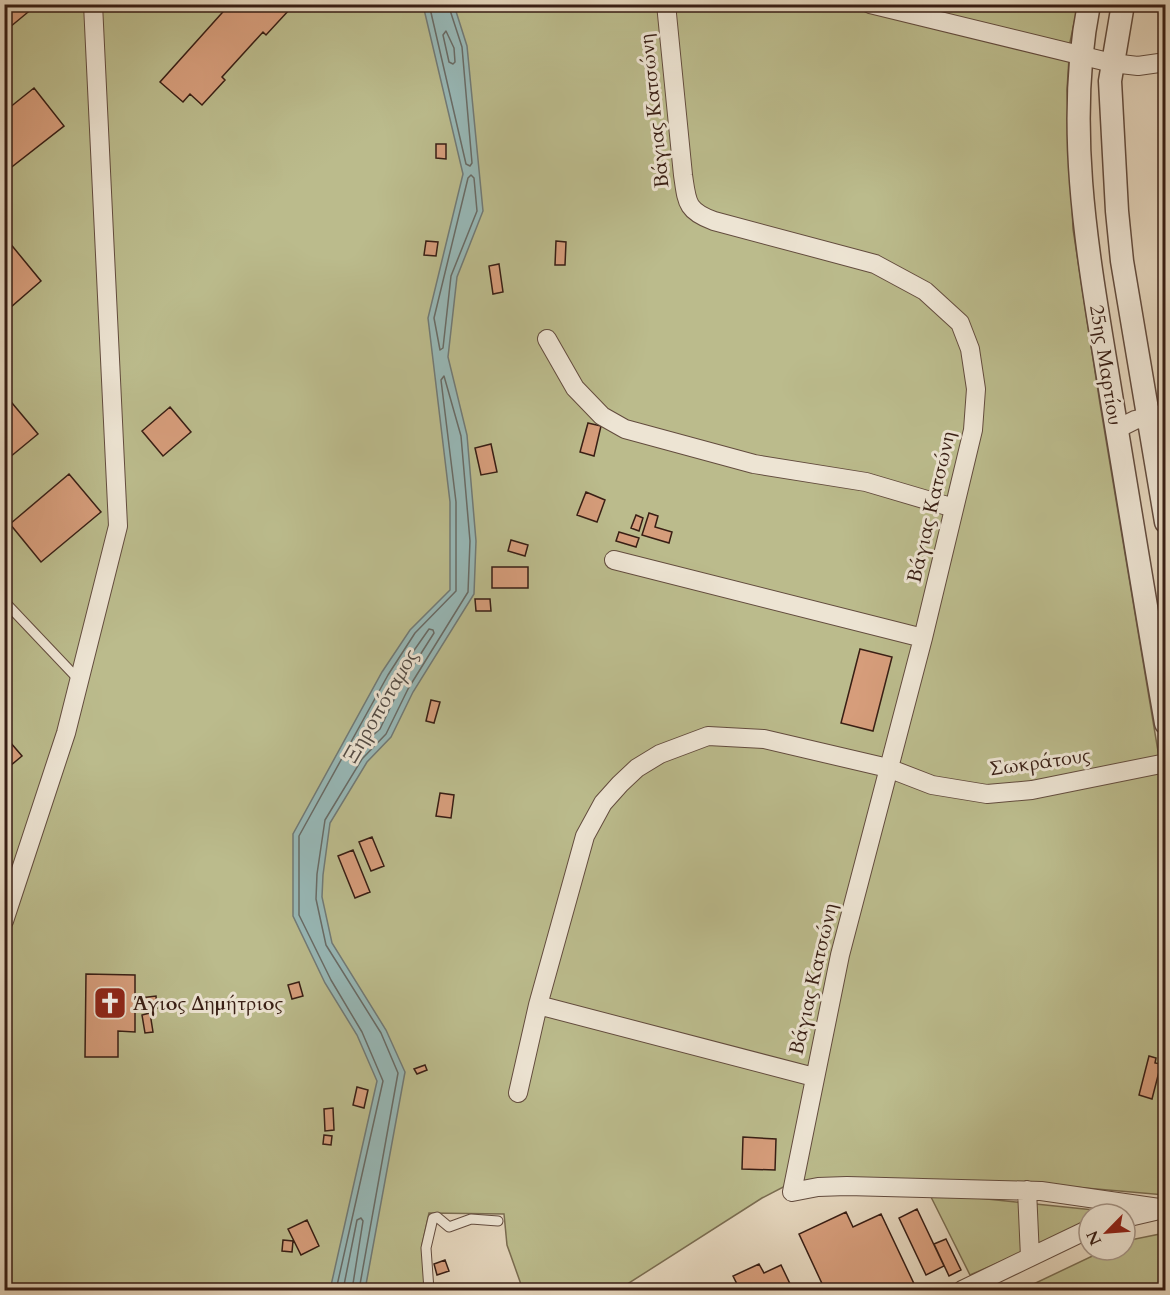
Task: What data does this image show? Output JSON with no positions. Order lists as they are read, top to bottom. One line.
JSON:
{"streets":{"street":["Βάγιας Κατσώνη","25ης Μαρτίου","Σωκράτους"]},"crossings":[["Βάγιας Κατσώνη","Σωκράτους"]],"water":["Ξηροπόταμος"],"places":{"church":["Άγιος Δημήτριος"]},"north":"bottom left"}
